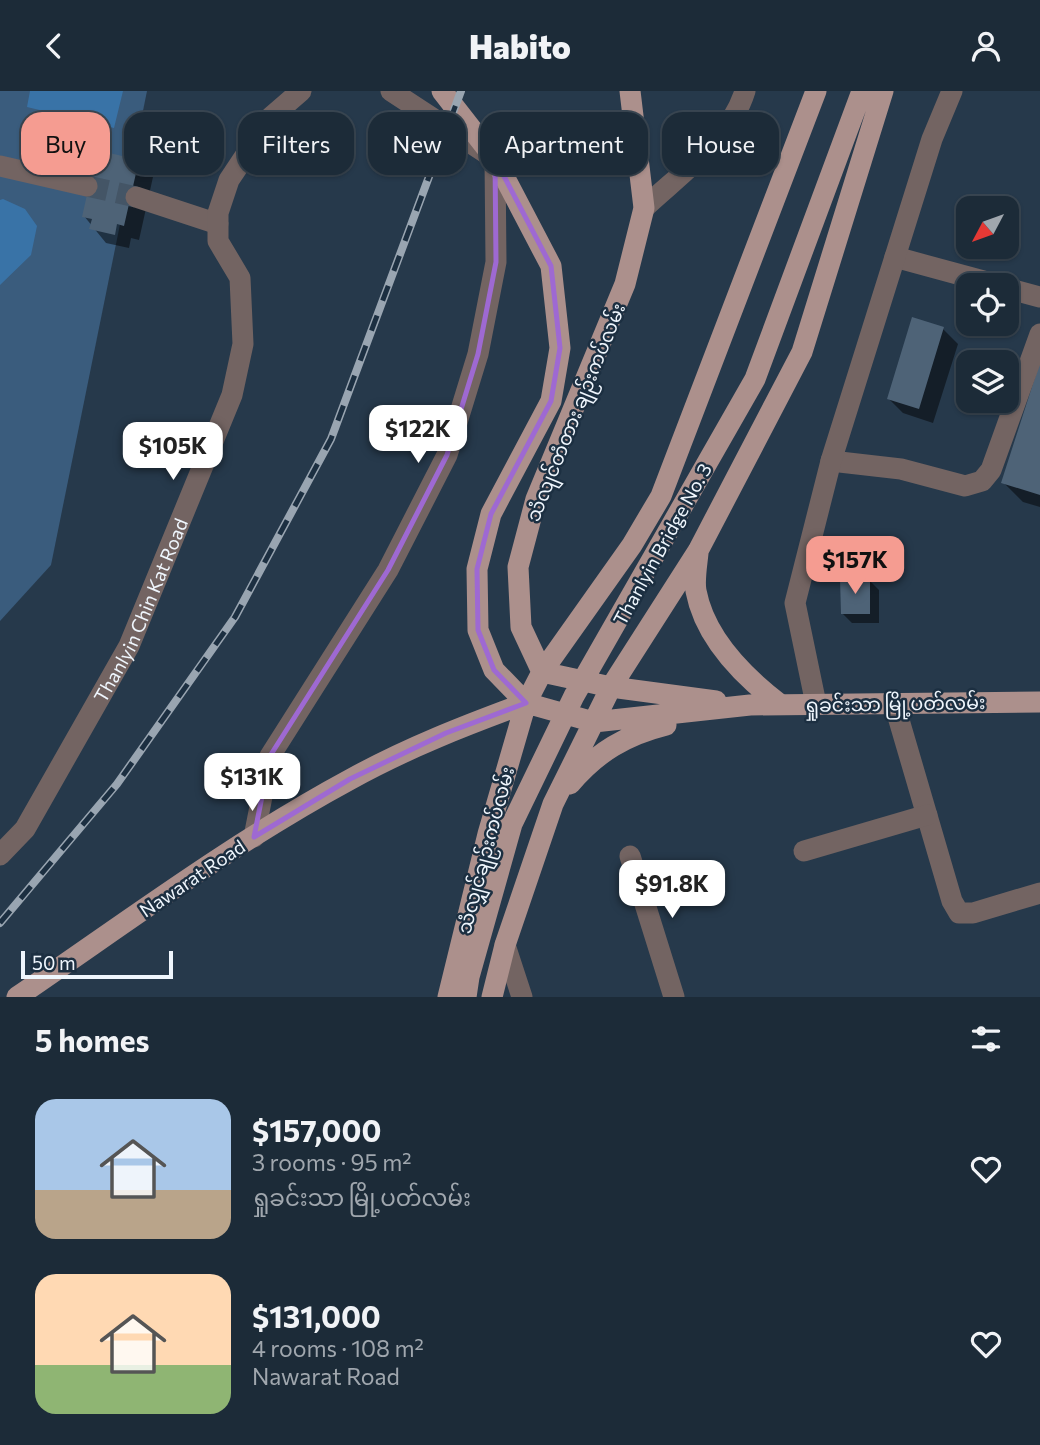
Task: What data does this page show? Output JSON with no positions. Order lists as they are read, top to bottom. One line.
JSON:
{"streets":{"main road":["သံလျင်တံတား ချဉ်းကပ်လမ်း","Thanlyin Bridge No. 3","ရှုခင်းသာ မြို့ပတ်လမ်း","သံလျှင်ချဉ်းကပ်လမ်း","Nawarat Road"],"street":["Thanlyin Chin Kat Road"]},"crossings":[["သံလျင်တံတား ချဉ်းကပ်လမ်း","သံလျှင်ချဉ်းကပ်လမ်း"],["သံလျှင်ချဉ်းကပ်လမ်း","Nawarat Road"]],"scale_bar":"50 m","north":"bottom left","page":{"header":"Habito","chip":["Buy","Rent","Filters","New","Apartment","House"],"price":["$122K","$105K","$157K","$131K","$91.8K"],"scale":"50 m","heading":"5 homes","list":[{"name":"$157,000","note":"3 rooms · 95 m² · ရှုခင်းသာ မြို့ပတ်လမ်း"},{"name":"$131,000","note":"4 rooms · 108 m² · Nawarat Road"}]}}
